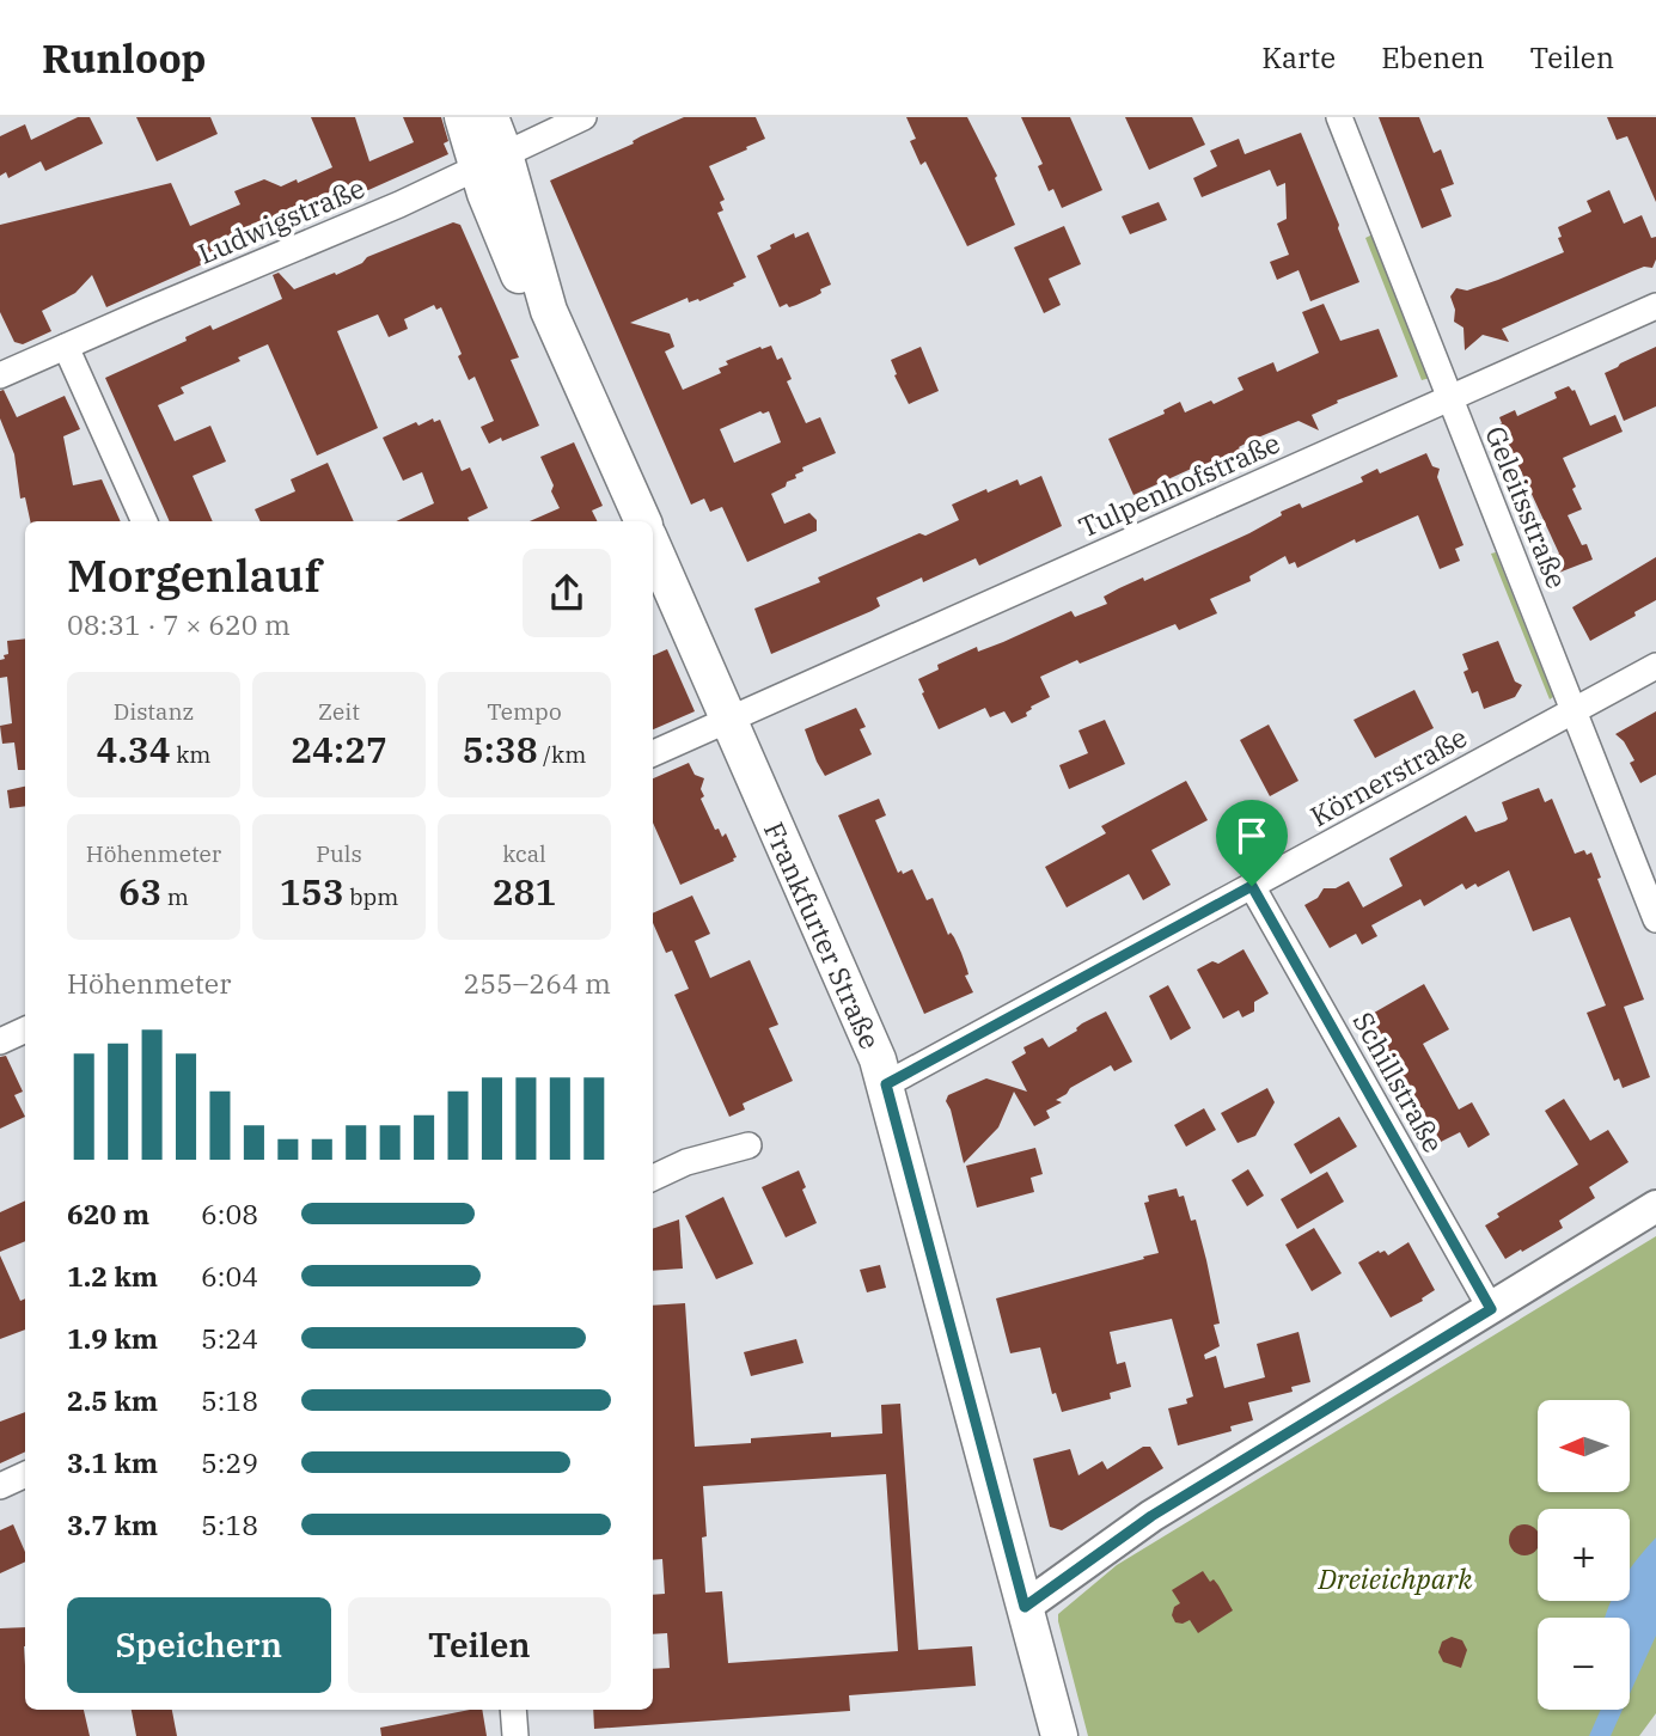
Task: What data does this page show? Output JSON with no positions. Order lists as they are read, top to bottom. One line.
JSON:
{"streets":{"main road":["Frankfurter Straße"],"street":["Ludwigstraße","Tulpenhofstraße","Geleitsstraße","Körnerstraße","Schillstraße"]},"crossings":[["Tulpenhofstraße","Geleitsstraße"],["Tulpenhofstraße","Frankfurter Straße"],["Geleitsstraße","Körnerstraße"],["Körnerstraße","Frankfurter Straße"],["Körnerstraße","Schillstraße"]],"parks":["Dreieichpark"],"north":"left","page":{"header":"Runloop","nav":["Karte","Ebenen","Teilen"],"heading":["Morgenlauf","08:31 · 7 × 620 m"],"stats":[["Distanz","4.34 km"],["Zeit","24:27"],["Tempo","5:38 /km"],["Höhenmeter","63 m"],["Puls","153 bpm"],["kcal","281"]],"chart":["Höhenmeter","255–264 m"],"list":[{"name":"620 m","note":"6:08"},{"name":"1.2 km","note":"6:04"},{"name":"1.9 km","note":"5:24"},{"name":"2.5 km","note":"5:18"},{"name":"3.1 km","note":"5:29"},{"name":"3.7 km","note":"5:18"}],"map_buttons":["+","−"],"buttons":["Speichern","Teilen"]}}
